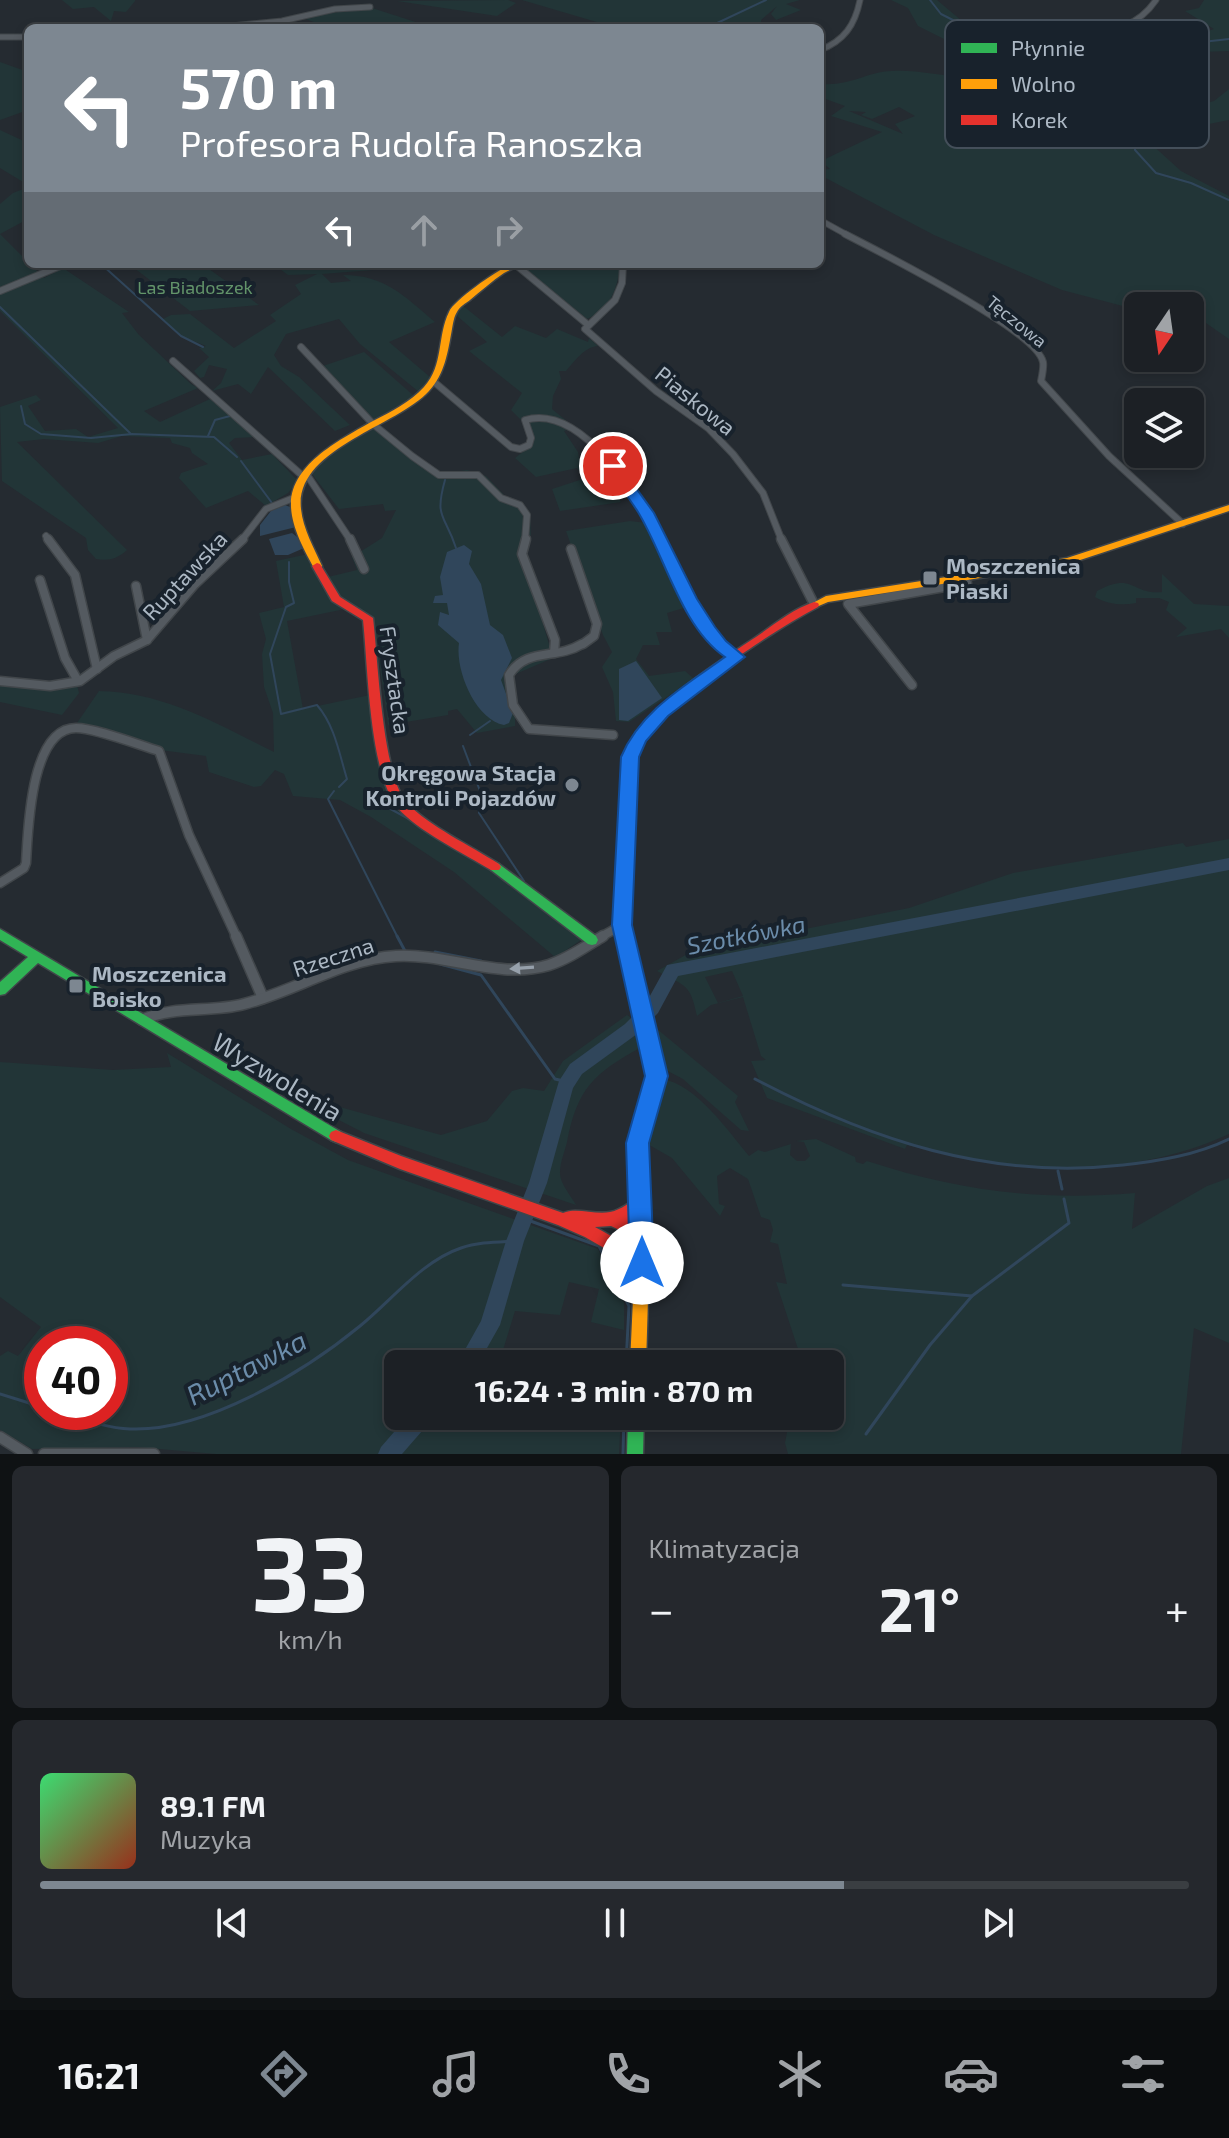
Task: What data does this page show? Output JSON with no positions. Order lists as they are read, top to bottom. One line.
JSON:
{"streets":{"street":["Tęczowa","Piaskowa","Ruptawska","Frysztacka","Rzeczna","Wyzwolenia"]},"crossings":[["Ruptawska","Frysztacka"],["Frysztacka","Rzeczna"],["Rzeczna","Wyzwolenia"]],"one_way":["Rzeczna"],"water":["Szotkówka","Ruptawka"],"parks":["Las Biadoszek"],"places":{"transit":["Moszczenica Piaski","Moszczenica Boisko"],"other":["Okręgowa Stacja Kontroli Pojazdów"]},"legend":["Płynnie","Wolno","Korek"],"north":"bottom","page":{"turn":["570 m","Profesora Rudolfa Ranoszka"],"limit":"40","trip":"16:24 · 3 min · 870 m","tile":[["33","km/h"],"Klimatyzacja"],"heat":["−","21°","+"],"song":["89.1 FM","Muzyka"],"tabs":"16:21"}}
